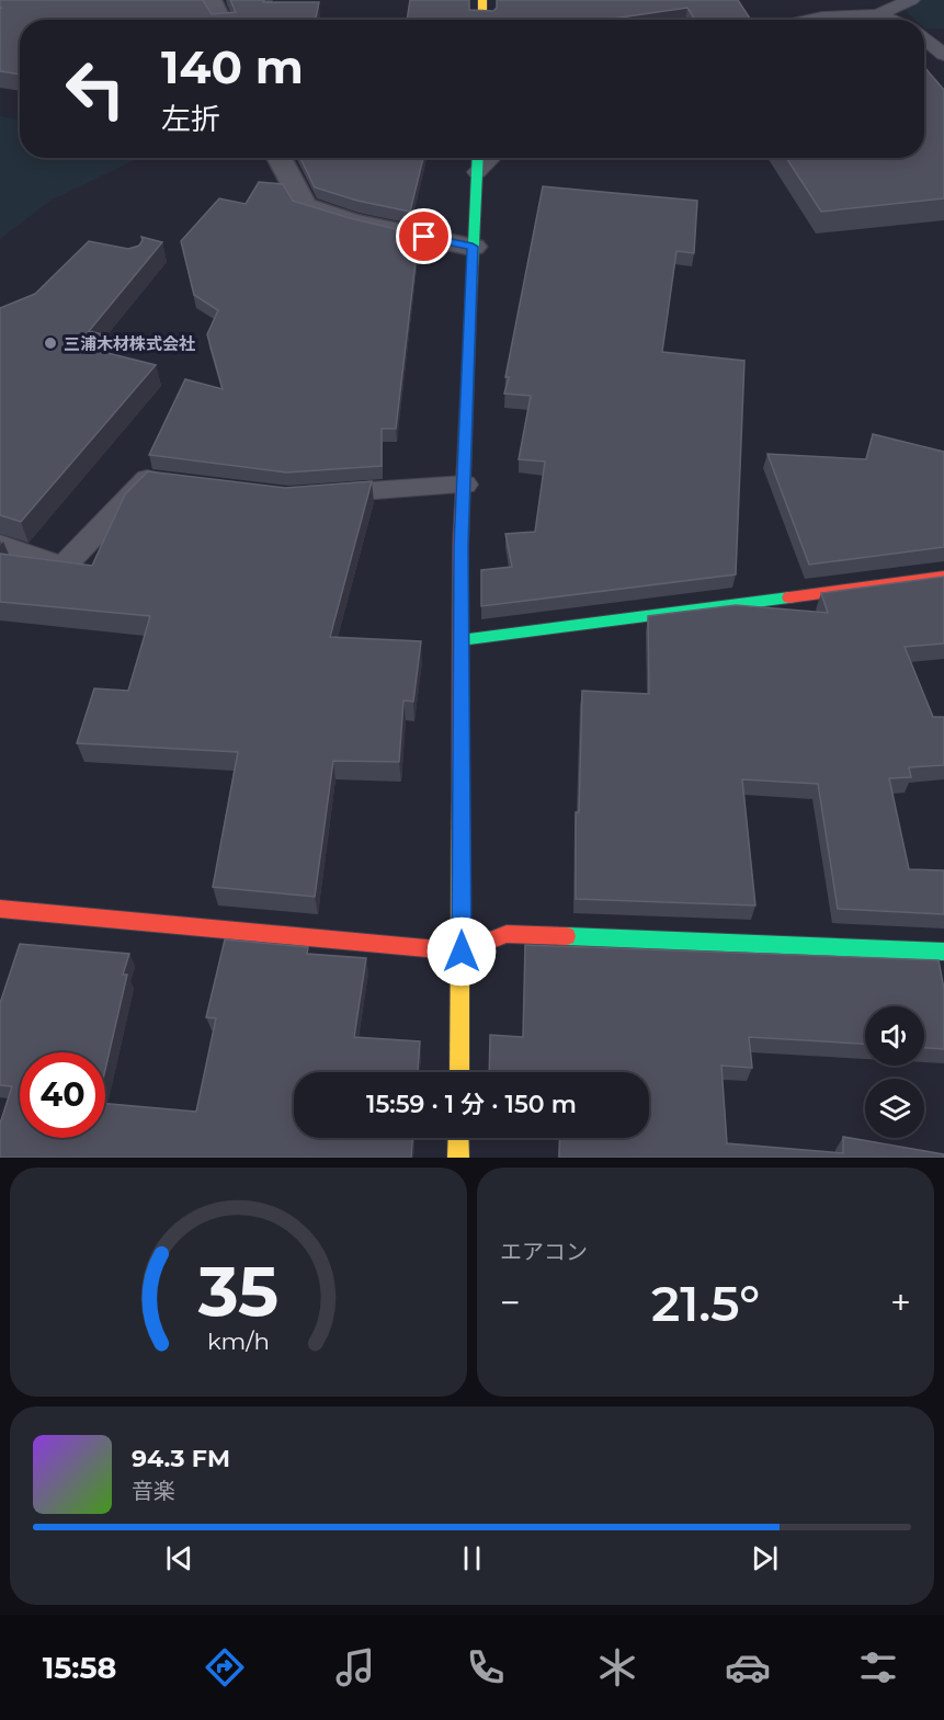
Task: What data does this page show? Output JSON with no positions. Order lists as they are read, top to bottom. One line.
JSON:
{"places":["三浦木材株式会社"],"page":{"turn":["140 m","左折"],"limit":"40","trip":"15:59 · 1 分 · 150 m","tile":"エアコン","heat":["−","21.5°","+"],"song":["94.3 FM","音楽"],"tabs":"15:58","gauge":["35","km/h"]}}
